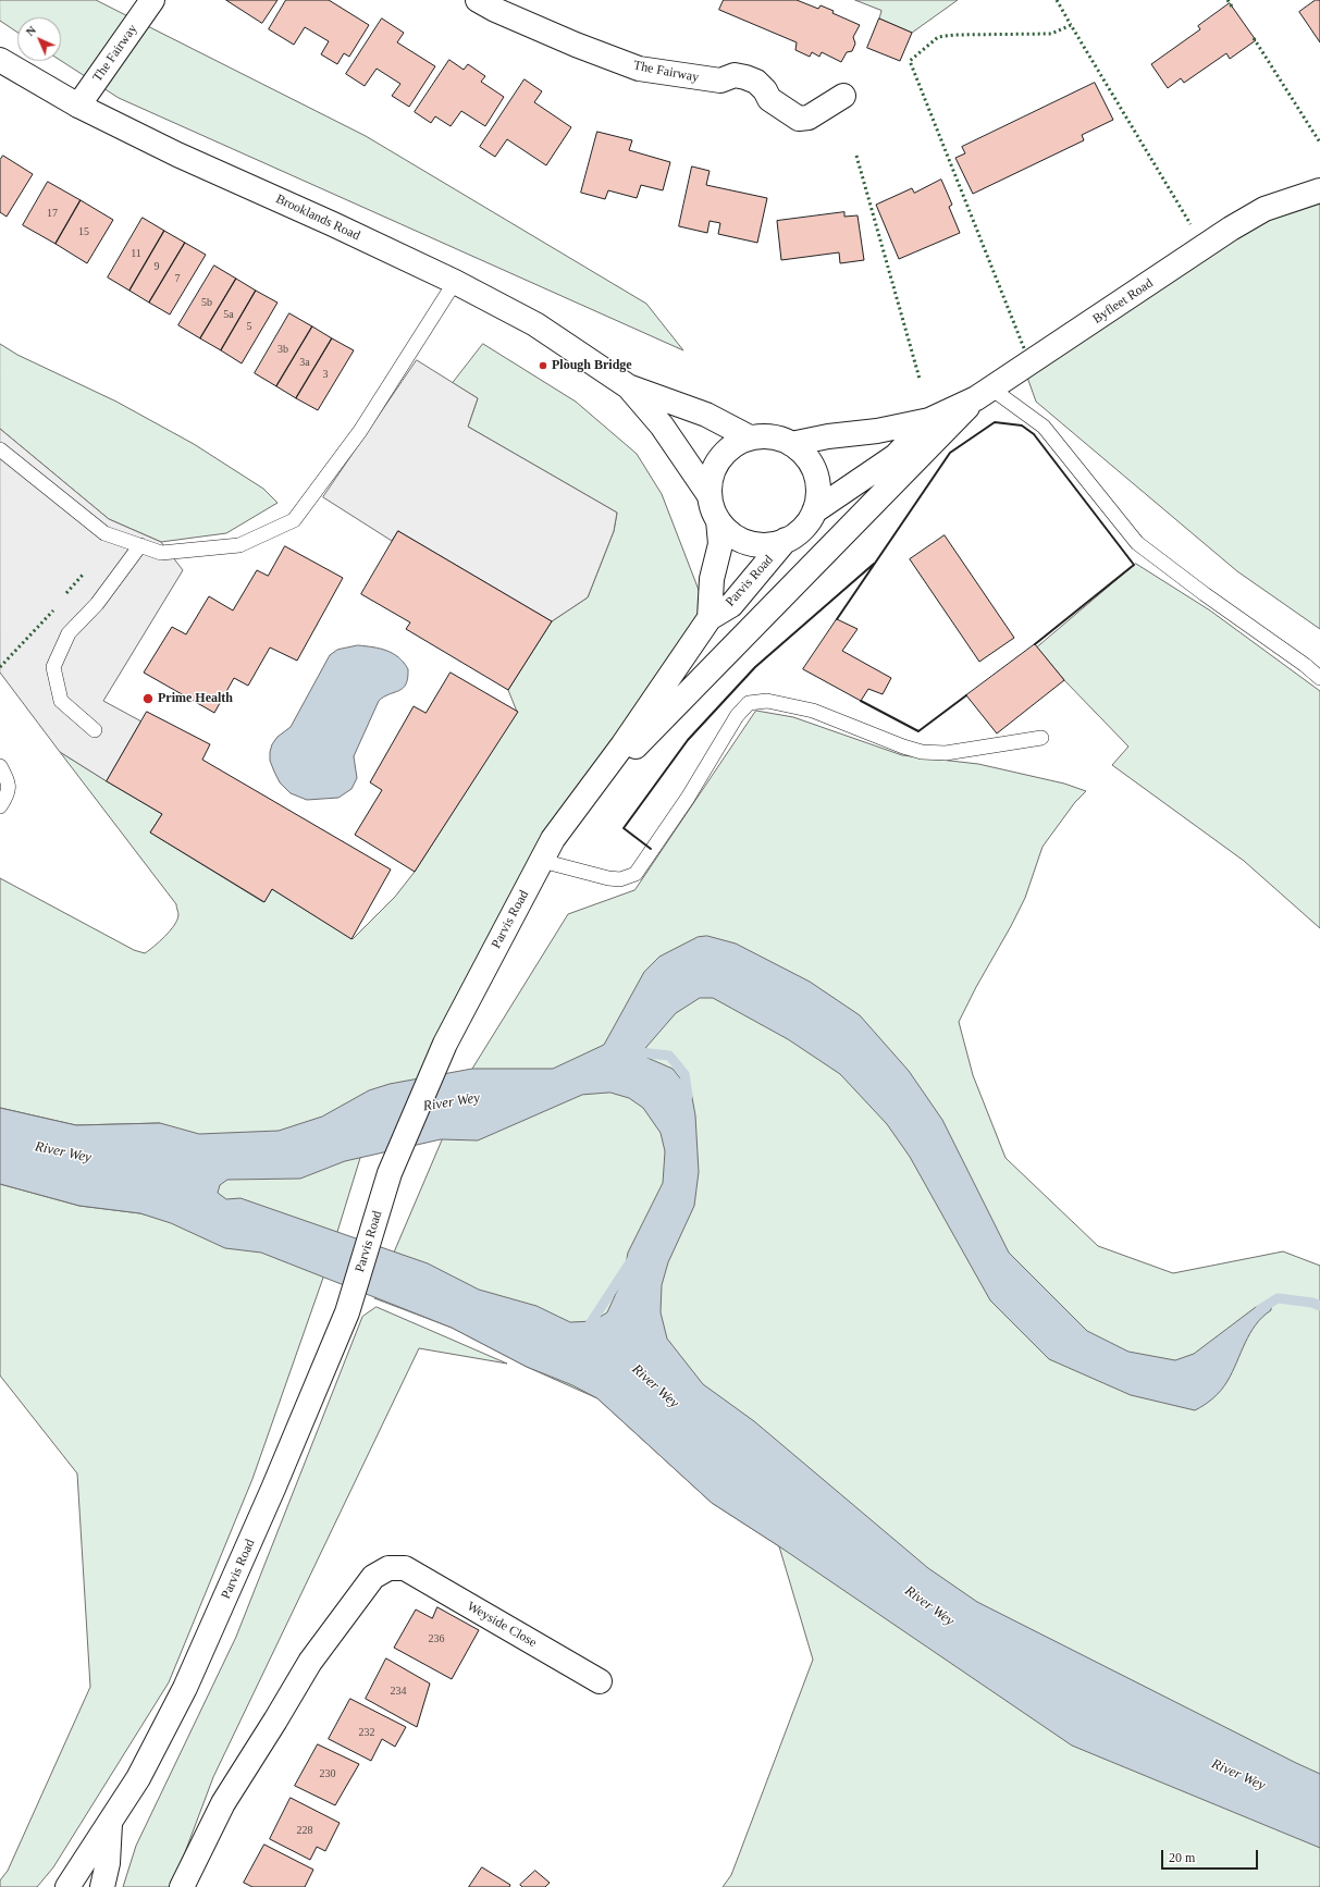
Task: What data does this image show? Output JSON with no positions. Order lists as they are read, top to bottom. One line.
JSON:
{"streets":{"main road":["The Fairway","Brooklands Road","Byfleet Road","Parvis Road","Weyside Close"]},"crossings":[["The Fairway","Brooklands Road"],["Byfleet Road","Parvis Road"]],"water":["River Wey"],"places":["Plough Bridge","Prime Health"],"house_numbers":["17","15","11","9","7","5b","5a","5","3b","3a","3","236","234","232","230","228"],"scale_bar":"20 m","north":"top left"}
